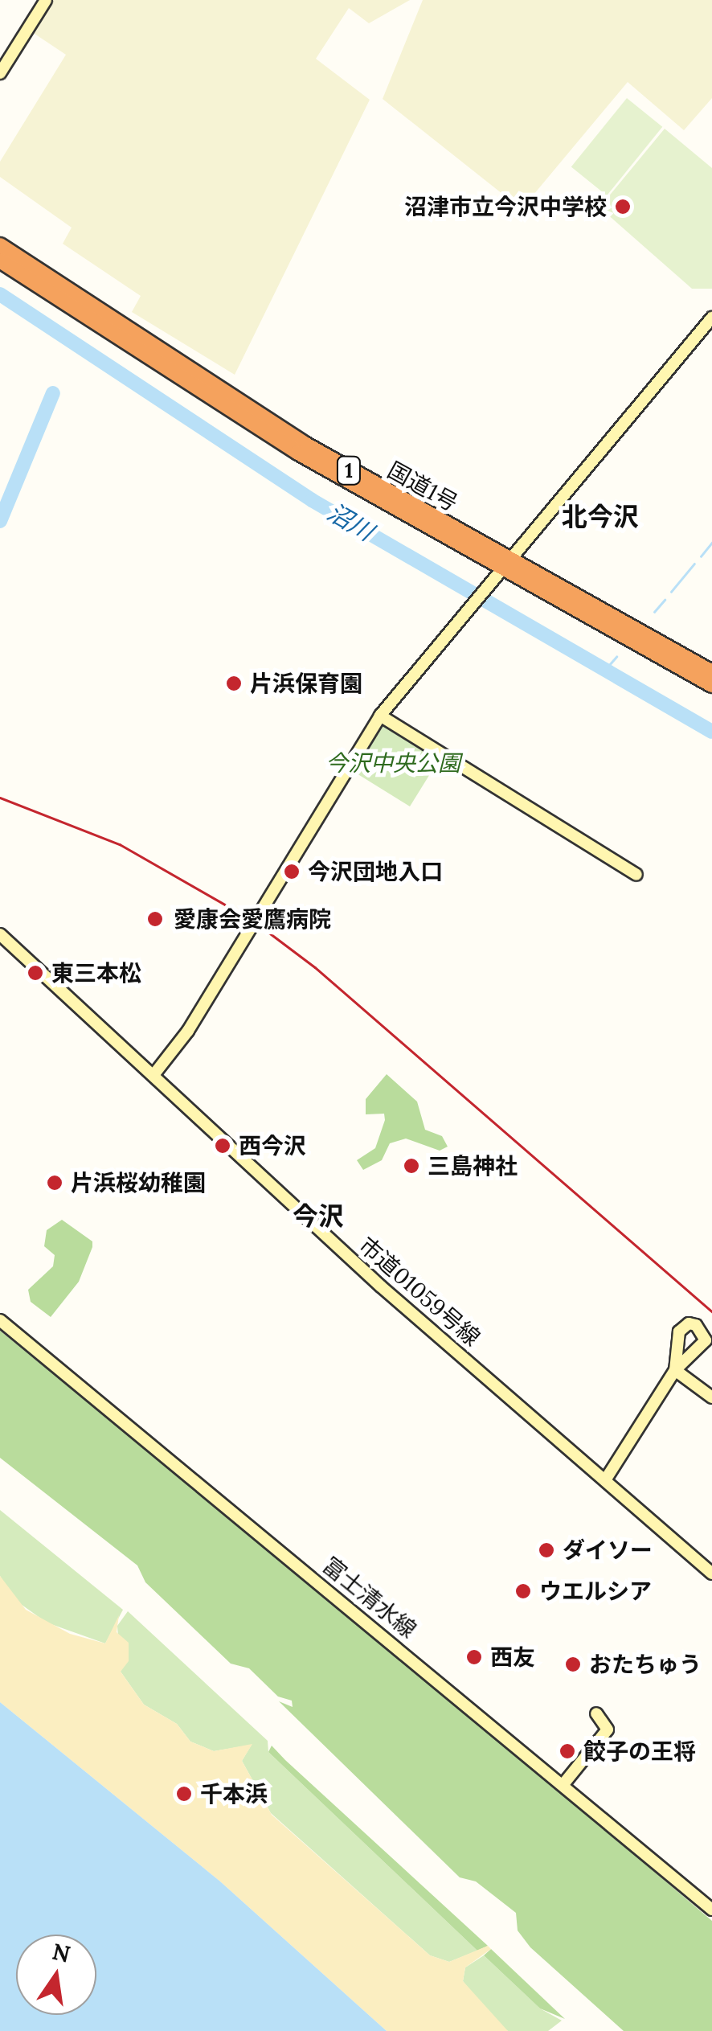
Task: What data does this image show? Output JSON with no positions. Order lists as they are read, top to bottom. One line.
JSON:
{"streets":{"highway":["1","国道1号"],"street":["市道01059号線","富士清水線"]},"districts":["北今沢","今沢"],"water":["沼川"],"parks":["今沢中央公園"],"places":["沼津市立今沢中学校","片浜保育園","今沢団地入口","愛康会愛鷹病院","東三本松","西今沢","三島神社","片浜桜幼稚園","ダイソー","ウエルシア","西友","おたちゅう","餃子の王将","千本浜"],"north":"top"}
